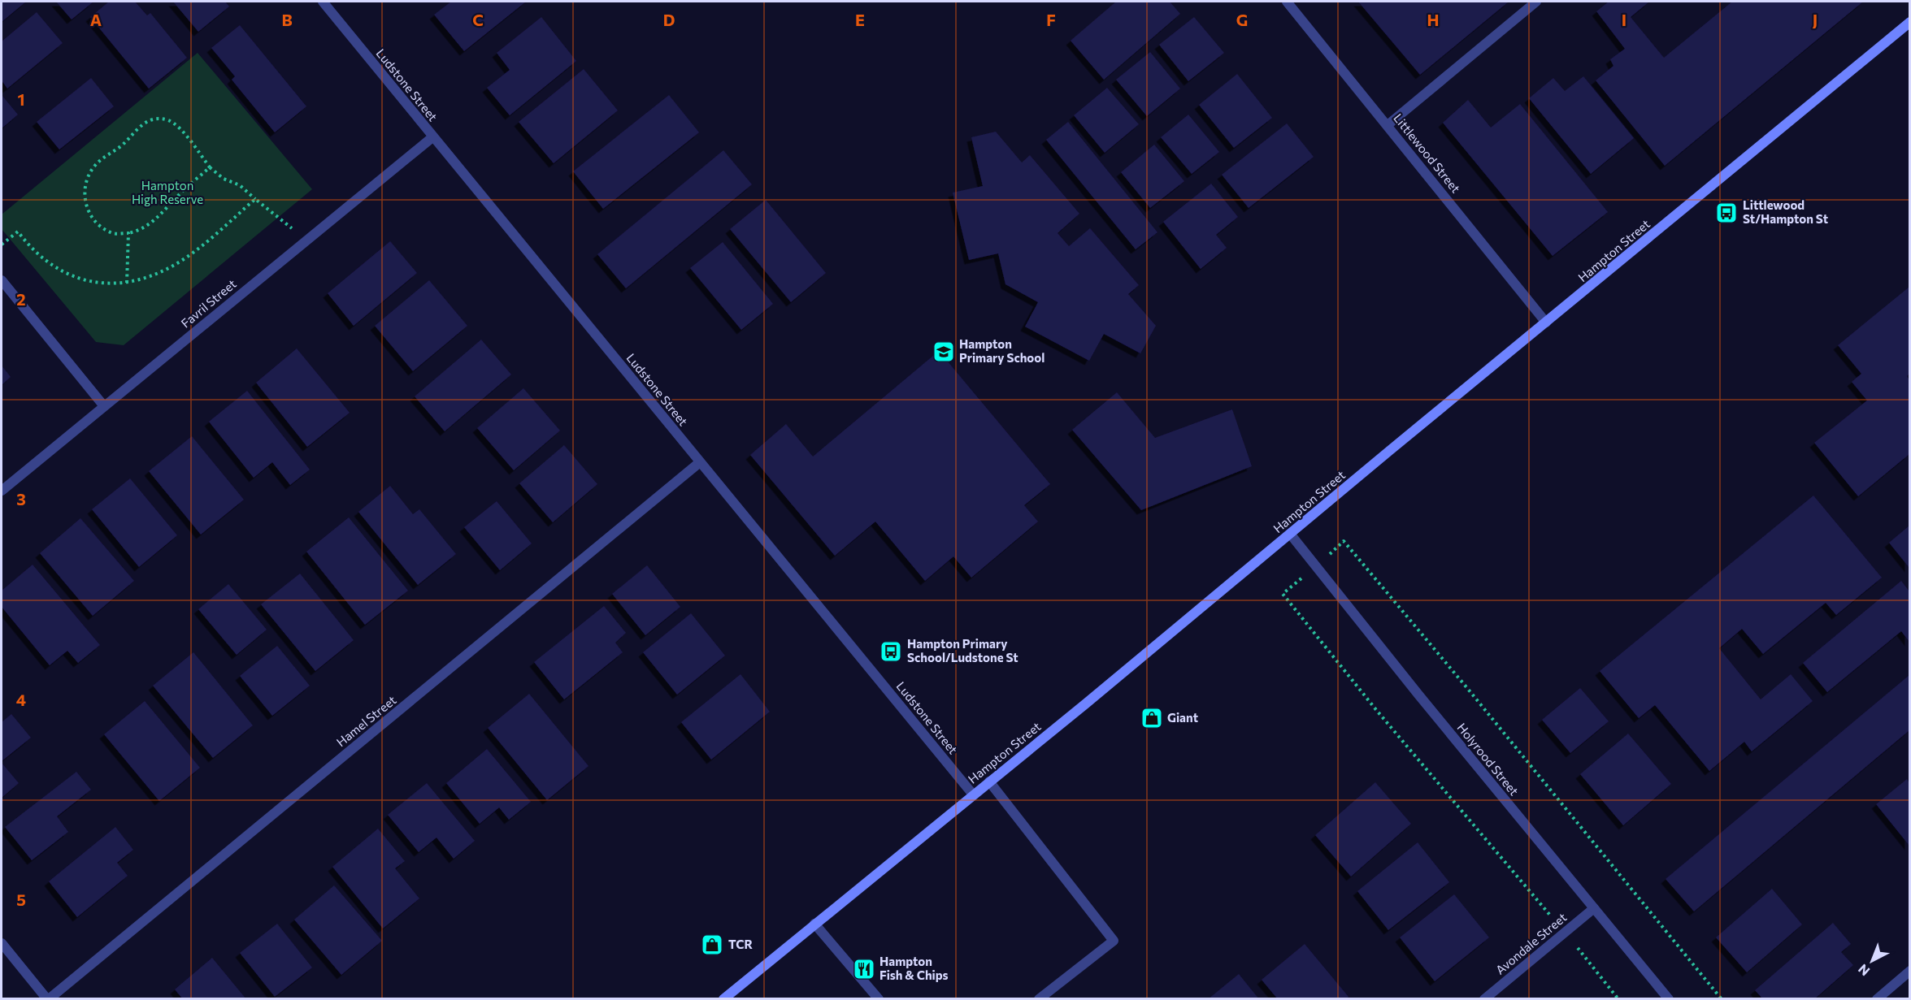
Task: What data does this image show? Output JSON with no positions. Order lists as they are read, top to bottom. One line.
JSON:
{"streets":{"main road":["Hampton Street"],"street":["Ludstone Street","Littlewood Street","Favril Street","Hamel Street","Holyrood Street","Avondale Street"]},"crossings":[["Ludstone Street","Hampton Street"],["Ludstone Street","Favril Street"],["Ludstone Street","Hamel Street"],["Littlewood Street","Hampton Street"],["Hampton Street","Holyrood Street"],["Holyrood Street","Avondale Street"]],"parks":["Hampton High Reserve"],"places":{"bus stop":["Littlewood St/Hampton St","Hampton Primary School/Ludstone St"],"school or university":["Hampton Primary School"],"shop":["Giant","TCR"],"restaurant":["Hampton Fish & Chips"]},"north":"bottom left","grid":{"columns":["A","B","C","D","E","F","G","H","I","J"],"rows":["1","2","3","4","5"]}}
